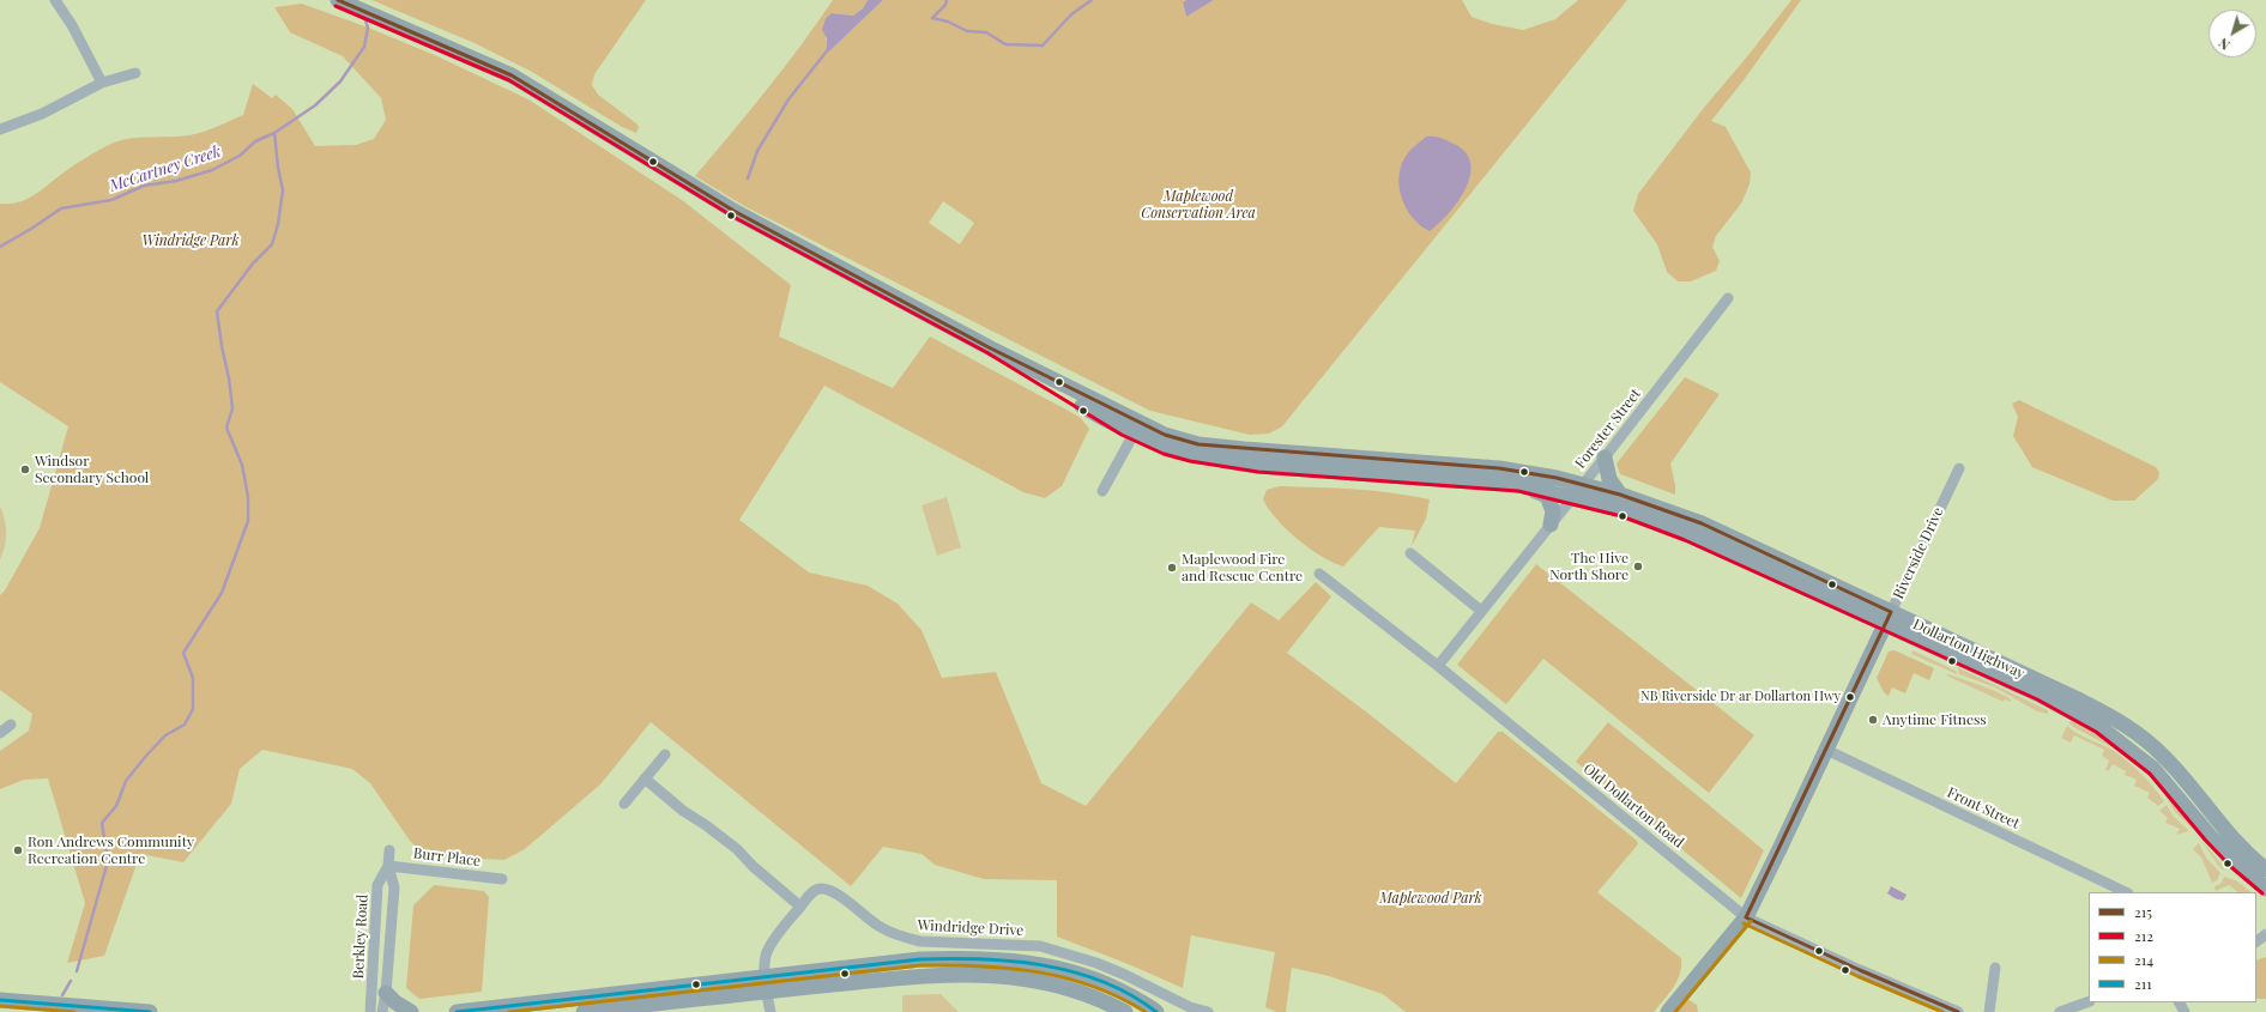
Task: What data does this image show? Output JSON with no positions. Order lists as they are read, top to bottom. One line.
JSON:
{"streets":{"main road":["Riverside Drive","Dollarton Highway"],"street":["Forester Street","Old Dollarton Road","Front Street","Burr Place","Windridge Drive","Berkley Road"]},"crossings":[["Forester Street","Dollarton Highway"],["Forester Street","Old Dollarton Road"],["Riverside Drive","Dollarton Highway"],["Riverside Drive","Old Dollarton Road"],["Riverside Drive","Front Street"],["Burr Place","Berkley Road"]],"water":["McCartney Creek"],"parks":["Maplewood Conservation Area","Windridge Park","Maplewood Park"],"places":["Windsor Secondary School","The Hive North Shore","Maplewood Fire and Rescue Centre","NB Riverside Dr ar Dollarton Hwy","Anytime Fitness","Ron Andrews Community Recreation Centre"],"lines":["transit line 215","transit line 212","transit line 214","transit line 211"],"legend":["215","212","214","211"],"north":"bottom left"}
